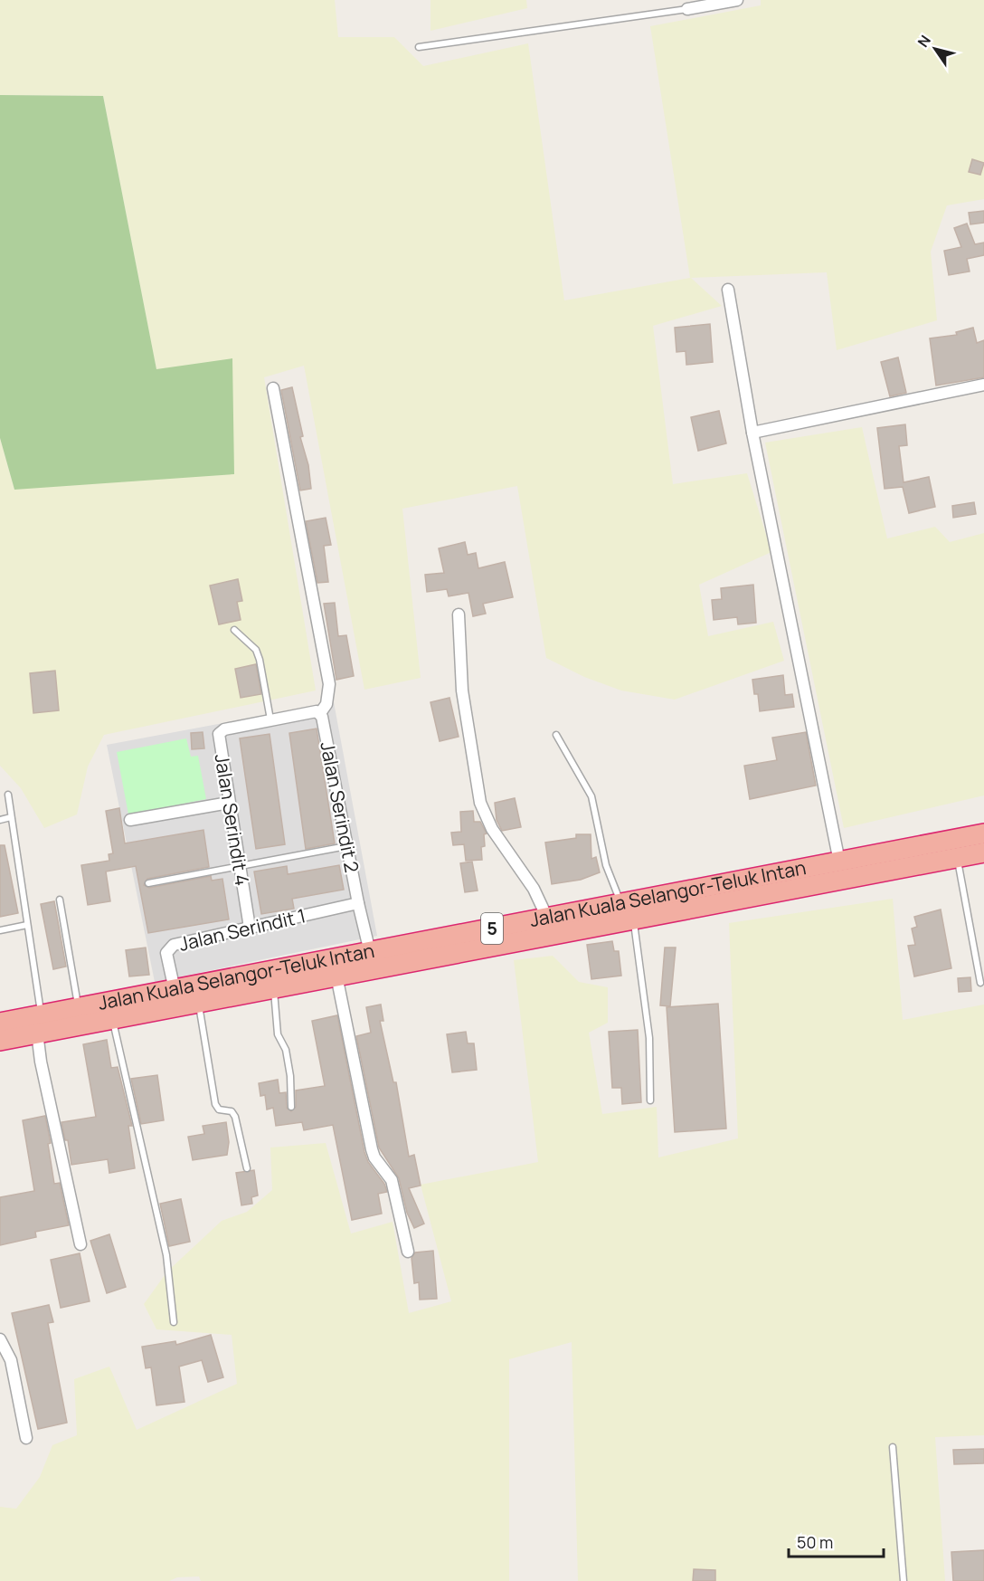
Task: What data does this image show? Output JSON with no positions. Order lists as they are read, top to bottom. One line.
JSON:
{"streets":{"highway":["Jalan Kuala Selangor-Teluk Intan","5"],"street":["Jalan Serindit 2","Jalan Serindit 4","Jalan Serindit 1"]},"crossings":[["Jalan Serindit 2","Jalan Kuala Selangor-Teluk Intan"],["Jalan Serindit 2","Jalan Serindit 1"],["Jalan Serindit 4","Jalan Serindit 1"],["Jalan Kuala Selangor-Teluk Intan","Jalan Serindit 1"]],"scale_bar":"50 m","north":"top left"}
